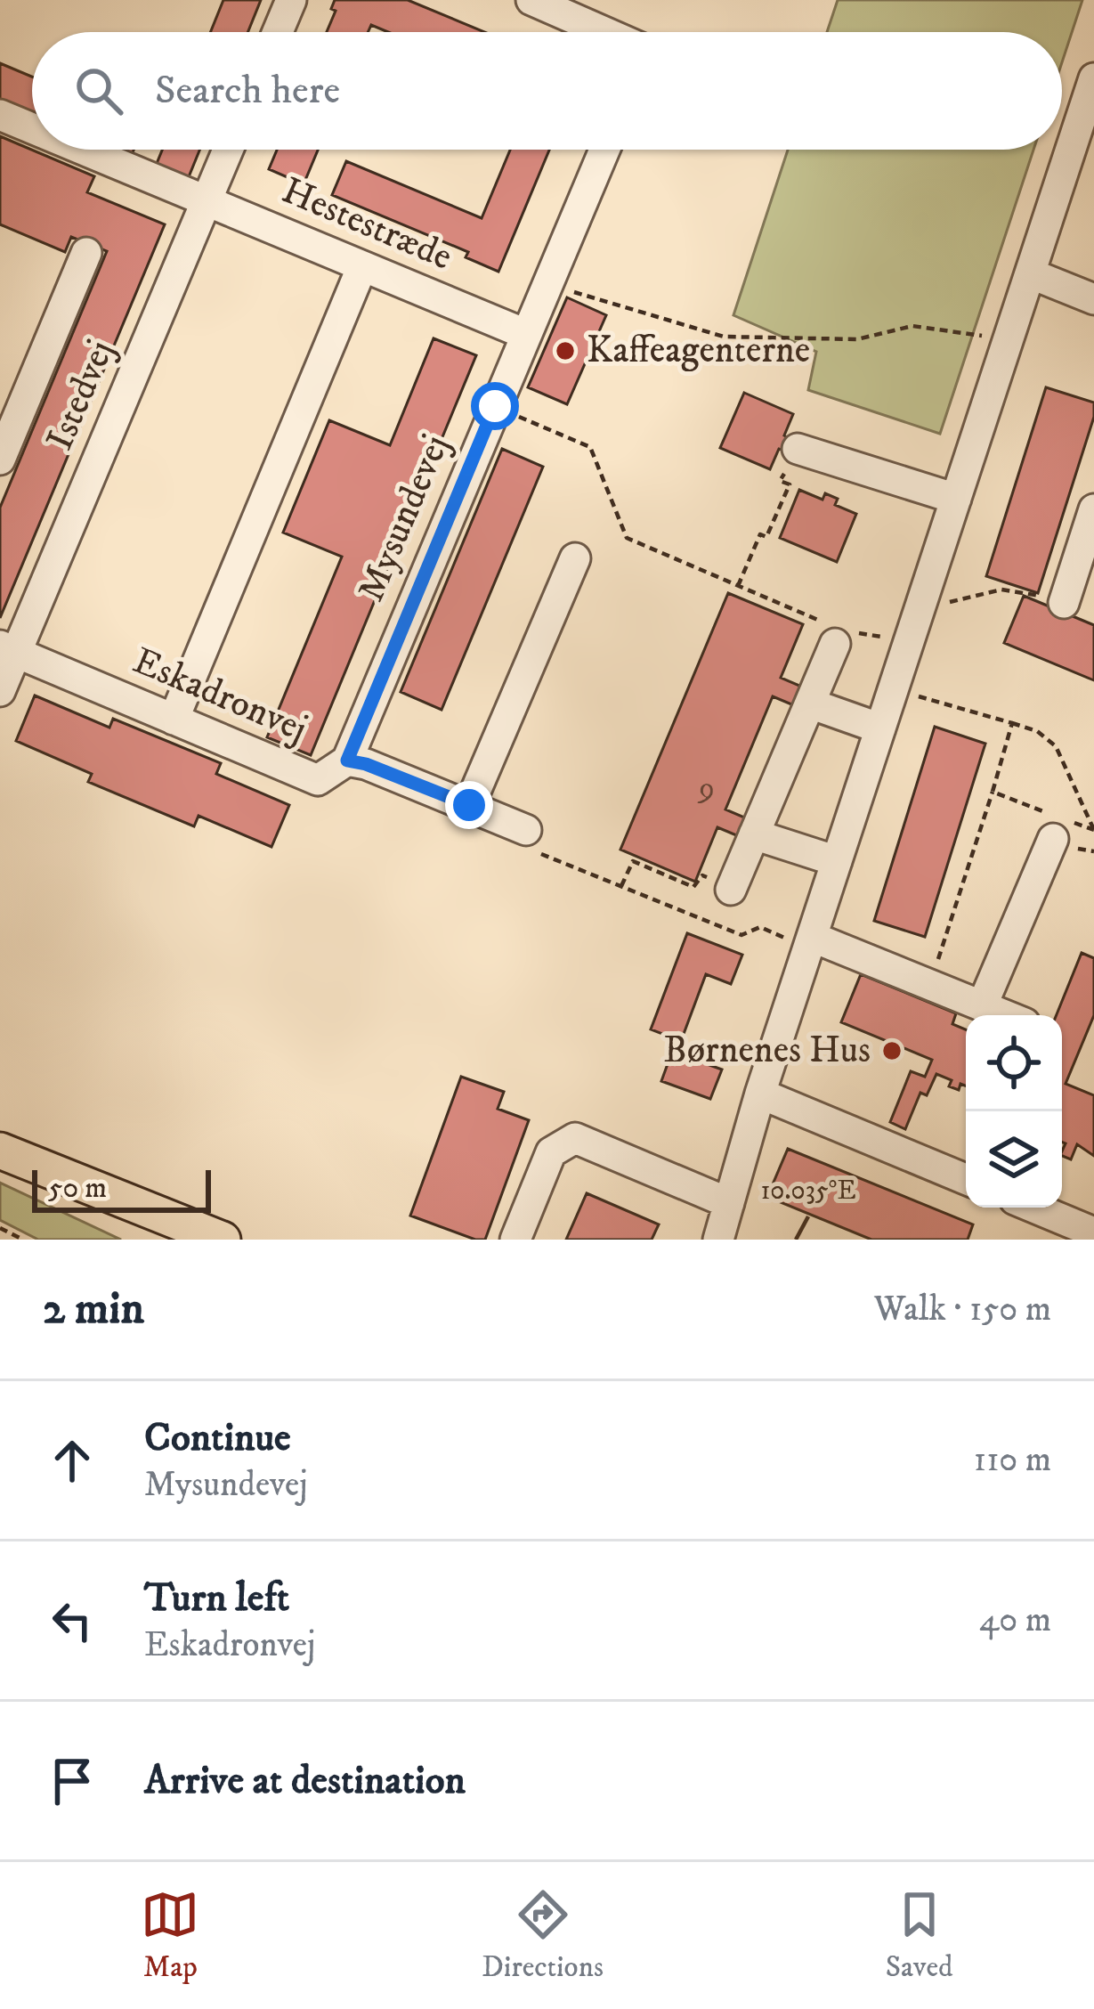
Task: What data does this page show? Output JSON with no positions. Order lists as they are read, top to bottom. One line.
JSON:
{"streets":{"street":["Hestestræde","Istedvej","Mysundevej","Eskadronvej"]},"crossings":[["Hestestræde","Istedvej"],["Hestestræde","Mysundevej"],["Istedvej","Eskadronvej"],["Mysundevej","Eskadronvej"]],"places":["Kaffeagenterne","Børnenes Hus"],"house_numbers":["9"],"scale_bar":"50 m","page":{"search":"Search here","scale":"50 m","heading":["2 min","Walk · 150 m"],"list":[["Continue","Mysundevej","110 m"],["Turn left","Eskadronvej","40 m"],"Arrive at destination"],"nav":["Map","Directions","Saved"]},"coordinates":["10.035°E"]}
